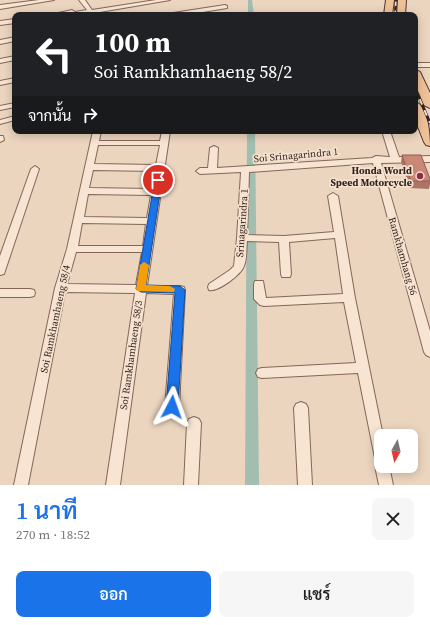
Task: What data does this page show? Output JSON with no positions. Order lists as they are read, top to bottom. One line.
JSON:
{"streets":{"street":["Soi Srinagarindra 1","Srinagarindra 1","Ramkhamhang 56","Soi Ramkhamhaeng 58/4","Soi Ramkhamhaeng 58/3"]},"crossings":[["Soi Srinagarindra 1","Srinagarindra 1"],["Soi Srinagarindra 1","Ramkhamhang 56"]],"places":["Honda World Speed Motorcycle"],"north":"bottom","page":{"turn":["100 m","Soi Ramkhamhaeng 58/2"],"then":"จากนั้น","heading":["1 นาที","270 m · 18:52"],"buttons":["ออก","แชร์"]}}
